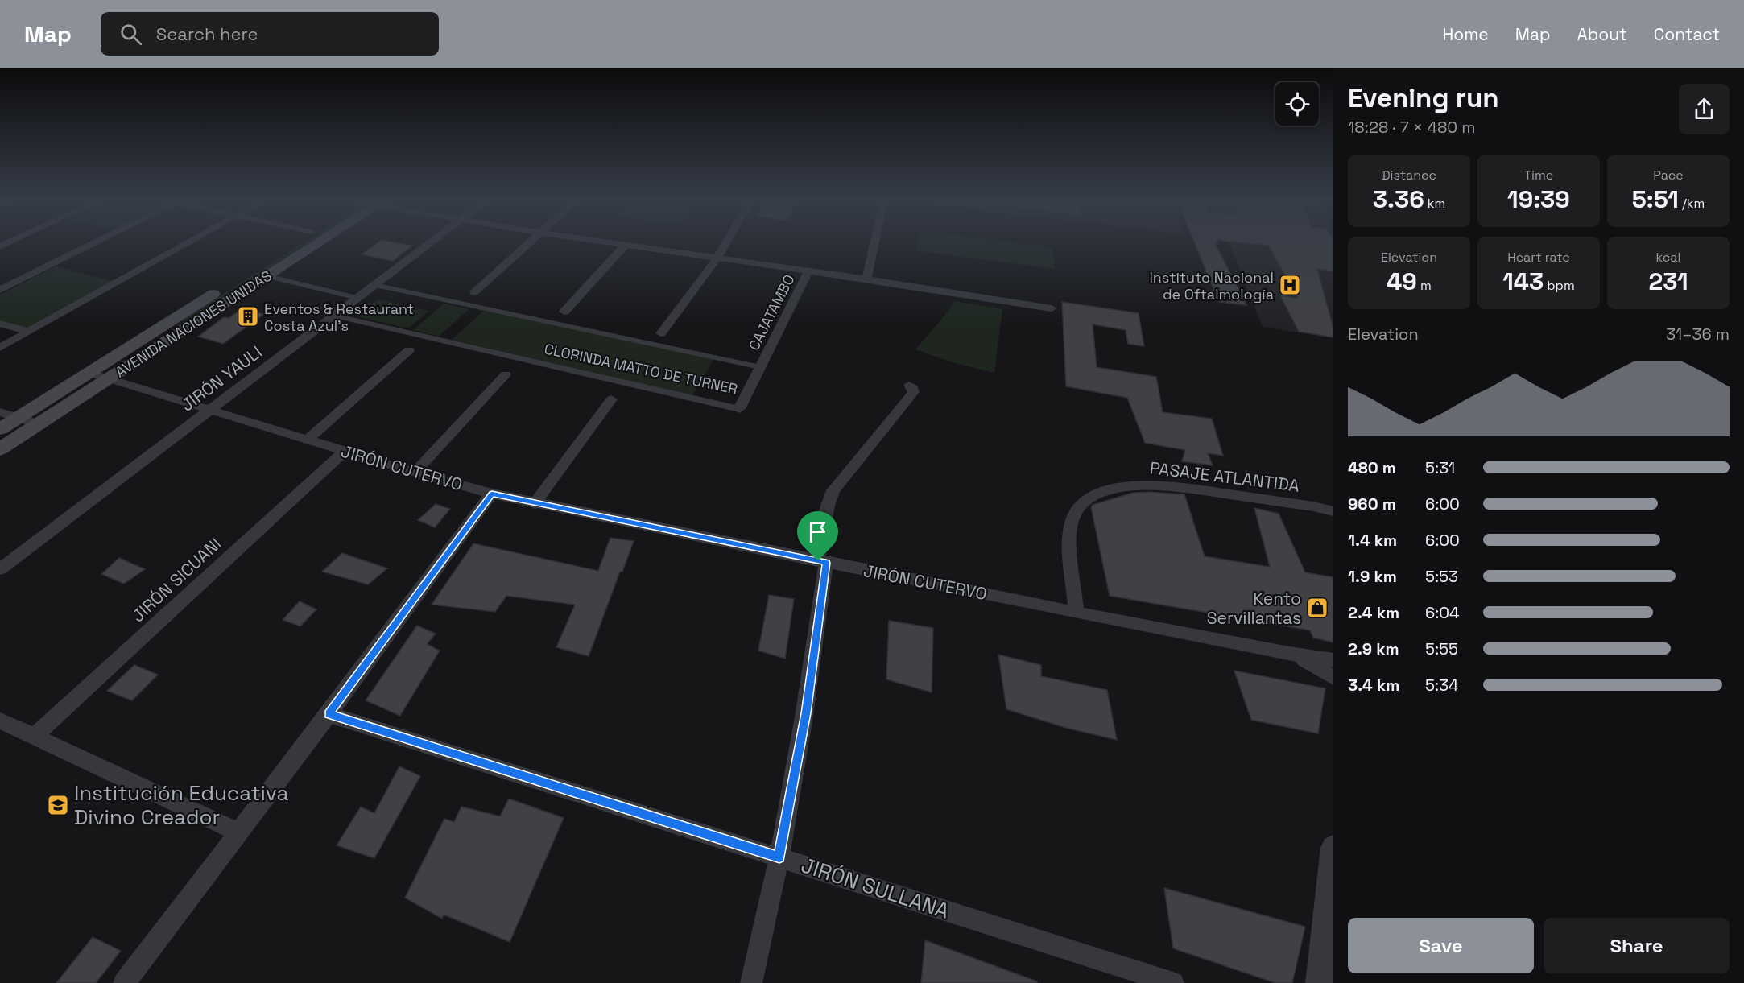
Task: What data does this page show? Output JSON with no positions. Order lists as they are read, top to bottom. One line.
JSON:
{"streets":{"main road":["AVENIDA NACIONES UNIDAS"],"street":["CAJATAMBO","CLORINDA MATTO DE TURNER","JIRÓN YAULI","JIRÓN CUTERVO","PASAJE ATLANTIDA","JIRÓN SICUANI","JIRÓN SULLANA"]},"crossings":[["CAJATAMBO","CLORINDA MATTO DE TURNER"],["AVENIDA NACIONES UNIDAS","JIRÓN CUTERVO"],["CLORINDA MATTO DE TURNER","JIRÓN YAULI"],["JIRÓN YAULI","JIRÓN CUTERVO"],["JIRÓN CUTERVO","PASAJE ATLANTIDA"],["JIRÓN CUTERVO","JIRÓN SICUANI"]],"places":{"hospital":["Instituto Nacional de Oftalmología"],"building":["Eventos & Restaurant Costa Azul's"],"shop":["Kento Servillantas"],"school or university":["Institución Educativa Divino Creador"]},"page":{"header":"Map","search":"Search here","nav":["Home","Map","About","Contact"],"heading":["Evening run","18:28 · 7 × 480 m"],"stats":[["Distance","3.36 km"],["Time","19:39"],["Pace","5:51 /km"],["Elevation","49 m"],["Heart rate","143 bpm"],["kcal","231"]],"chart":["Elevation","31–36 m"],"list":[{"name":"480 m","note":"5:31"},{"name":"960 m","note":"6:00"},{"name":"1.4 km","note":"6:00"},{"name":"1.9 km","note":"5:53"},{"name":"2.4 km","note":"6:04"},{"name":"2.9 km","note":"5:55"},{"name":"3.4 km","note":"5:34"}],"buttons":["Save","Share"]}}
